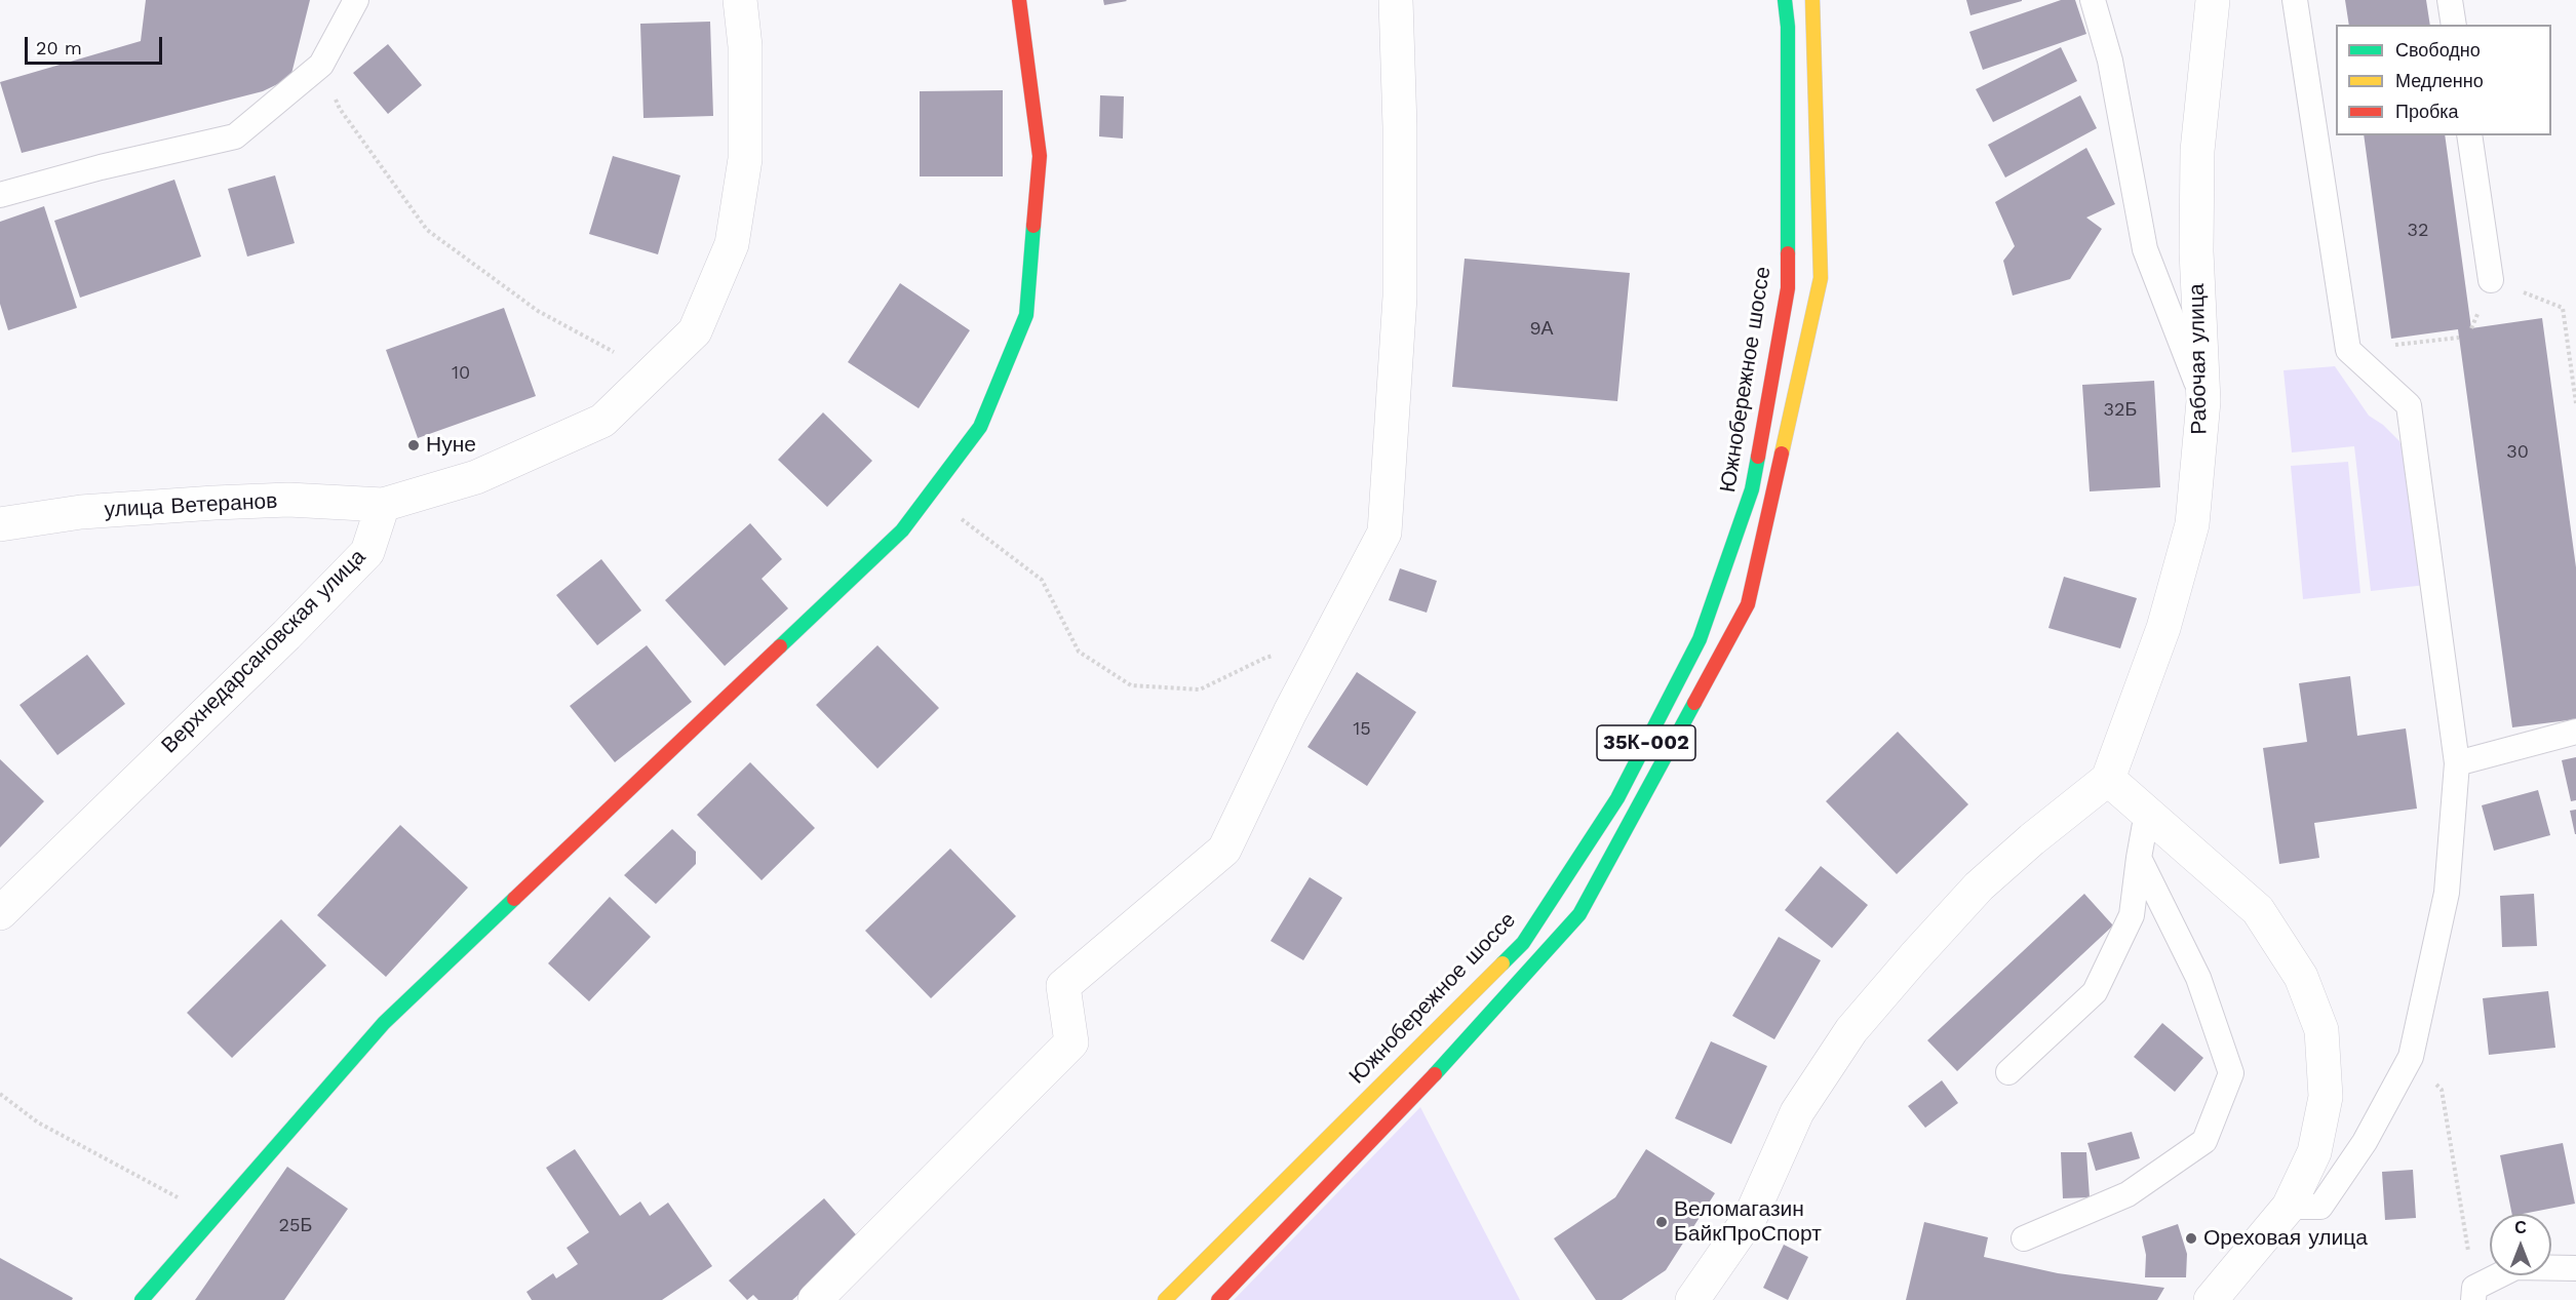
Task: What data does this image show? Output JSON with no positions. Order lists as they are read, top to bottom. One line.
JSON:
{"streets":{"main road":["Южнобережное шоссе","35К-002"],"street":["Рабочая улица","улица Ветеранов","Верхнедарсановская улица"]},"crossings":[["улица Ветеранов","Верхнедарсановская улица"]],"places":["Нуне","Веломагазин БайкПроСпорт","Ореховая улица"],"house_numbers":["32","9А","10","32Б","30","15","25Б"],"legend":["Свободно","Медленно","Пробка"],"scale_bar":"20 m","north":"top"}
